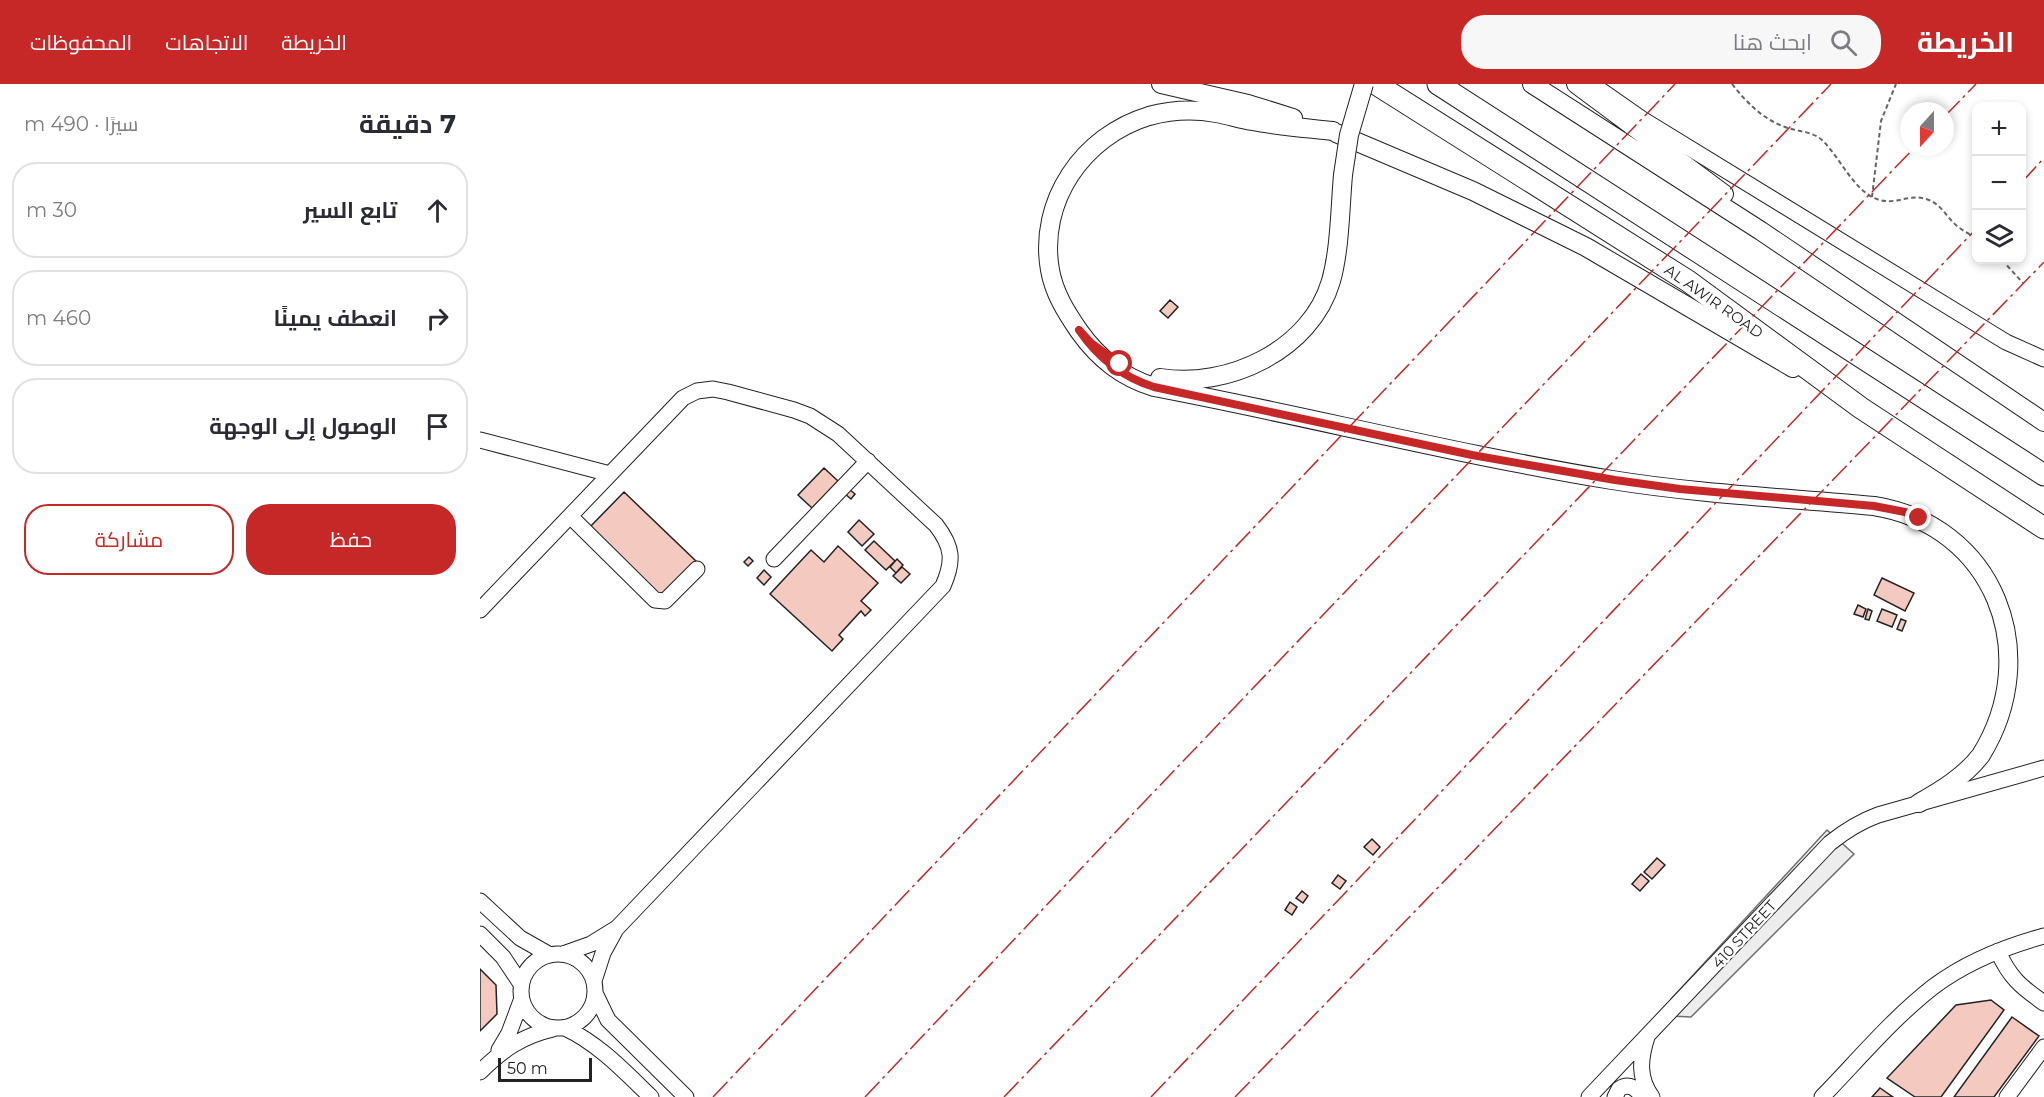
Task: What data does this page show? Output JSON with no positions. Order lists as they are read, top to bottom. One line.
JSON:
{"streets":{"highway":["AL AWIR ROAD"],"street":["410 STREET"]},"scale_bar":"50 m","north":"bottom","page":{"header":"الخريطة","search":"ابحث هنا","nav":["الخريطة","الاتجاهات","المحفوظات"],"heading":["7 دقيقة","سيرًا · 490 m"],"map_buttons":["+","−"],"list":[["تابع السير","30 m"],["انعطف يمينًا","460 m"],"الوصول إلى الوجهة"],"buttons":["حفظ","مشاركة"],"scale":"50 m"}}
